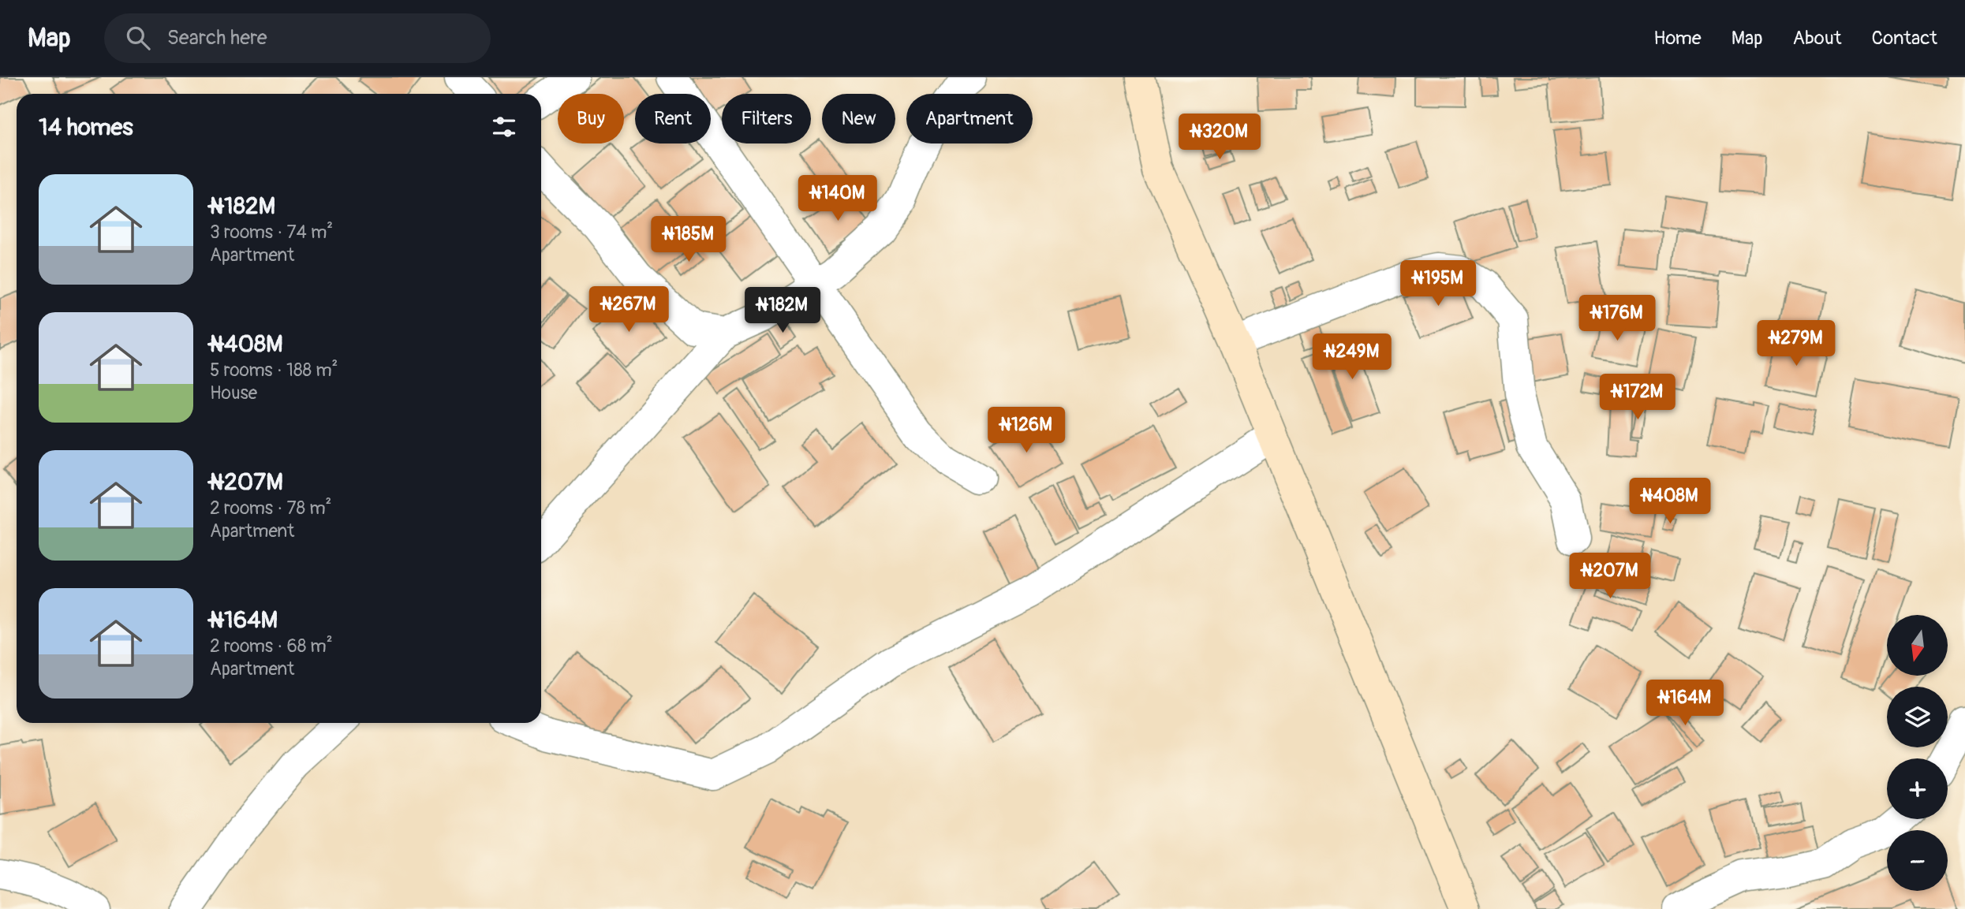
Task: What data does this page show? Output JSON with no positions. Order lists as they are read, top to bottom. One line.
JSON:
{"north":"bottom","page":{"header":"Map","search":"Search here","nav":["Home","Map","About","Contact"],"chip":["Buy","Rent","Filters","New","Apartment"],"heading":"14 homes","price":["₦320M","₦140M","₦185M","₦195M","₦267M","₦182M","₦176M","₦279M","₦249M","₦172M","₦126M","₦408M","₦207M","₦164M"],"list":[{"name":"₦182M","note":"3 rooms · 74 m² · Apartment"},{"name":"₦408M","note":"5 rooms · 188 m² · House"},{"name":"₦207M","note":"2 rooms · 78 m² · Apartment"},{"name":"₦164M","note":"2 rooms · 68 m² · Apartment"}],"map_buttons":["+","−"]}}
